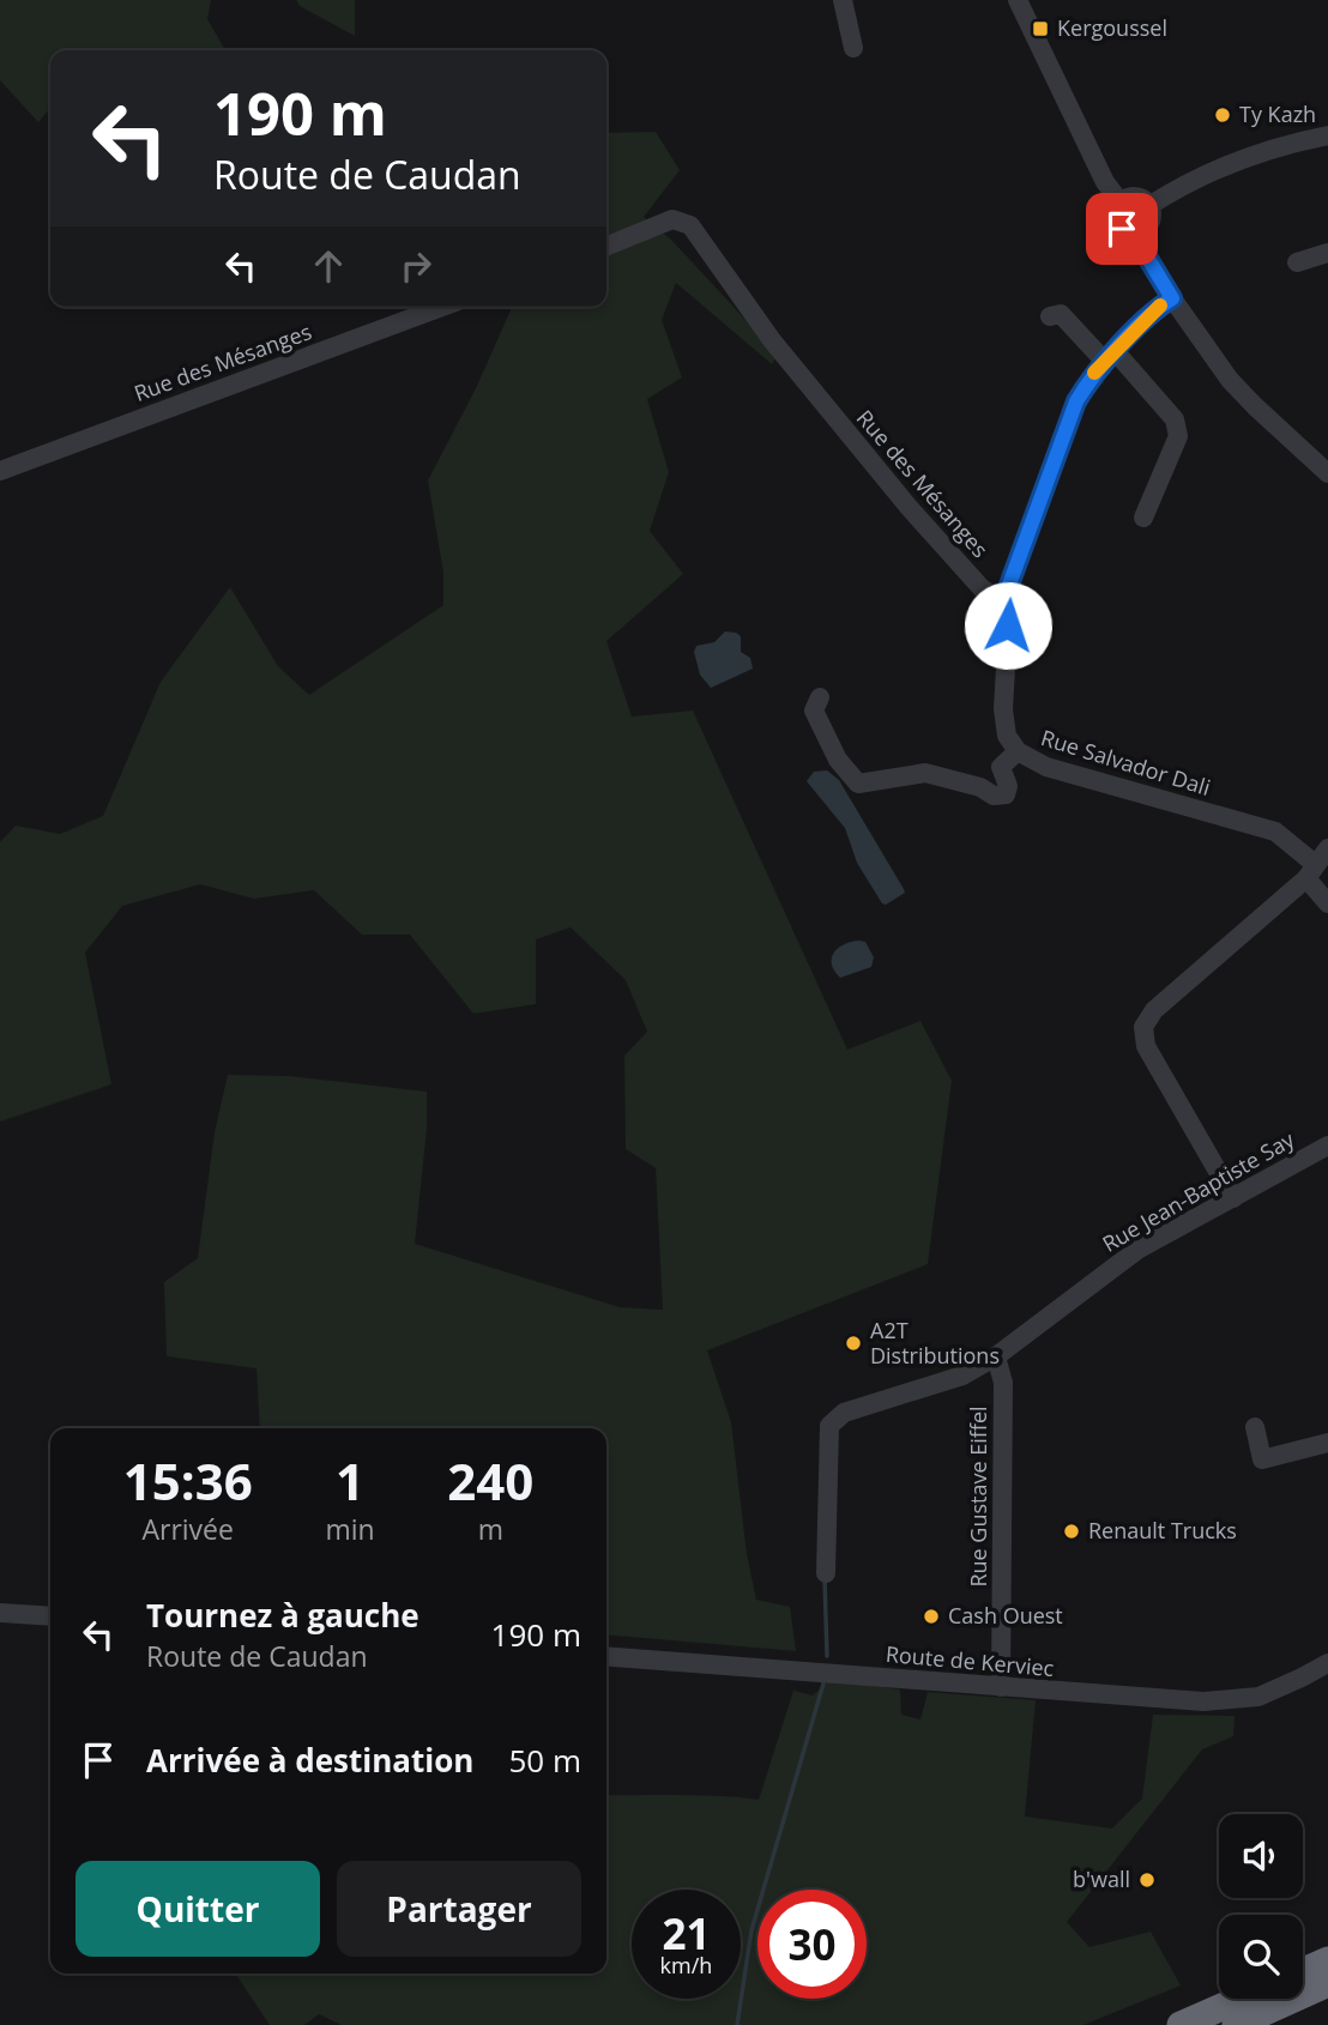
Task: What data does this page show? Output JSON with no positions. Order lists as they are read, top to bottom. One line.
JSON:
{"streets":{"street":["Rue des Mésanges","Rue Salvador Dali","Rue Jean-Baptiste Say","Rue Gustave Eiffel","Route de Kerviec"]},"crossings":[["Rue des Mésanges","Rue Salvador Dali"],["Rue Jean-Baptiste Say","Rue Gustave Eiffel"],["Rue Gustave Eiffel","Route de Kerviec"]],"places":{"transit":["Kergoussel"],"other":["Ty Kazh","A2T Distributions","Renault Trucks","Cash Ouest","b'wall"]},"page":{"turn":["190 m","Route de Caudan"],"eta":["15:36","Arrivée","1","min","240","m"],"list":[{"name":"Tournez à gauche","note":"Route de Caudan","value":"190 m"},{"name":"Arrivée à destination","value":"50 m"}],"buttons":["Quitter","Partager"],"speed":"21 km/h","limit":"30"}}
